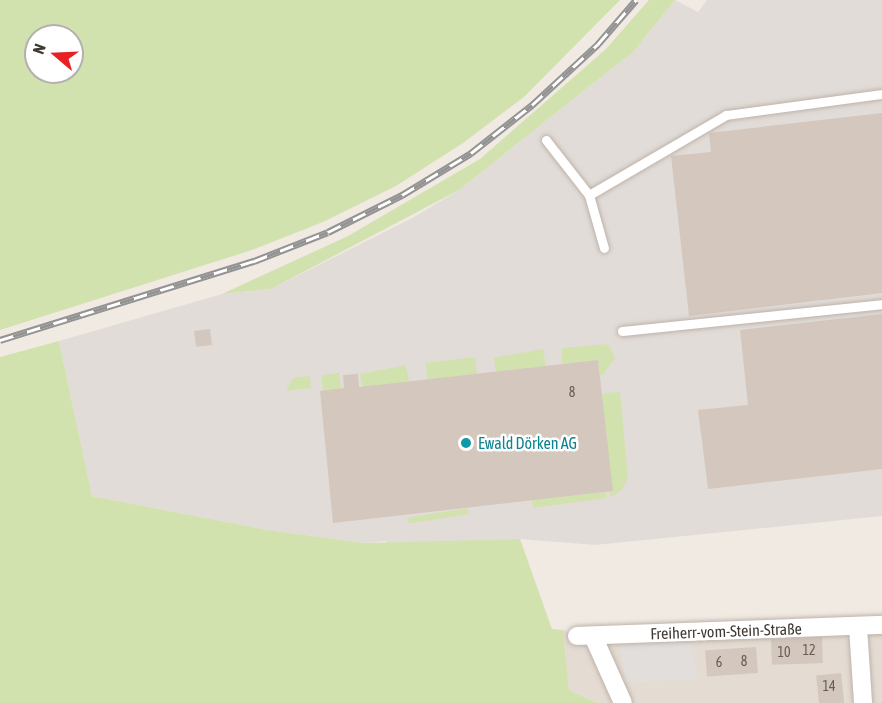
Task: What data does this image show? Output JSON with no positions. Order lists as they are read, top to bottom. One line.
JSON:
{"streets":{"street":["Freiherr-vom-Stein-Straße"]},"places":["Ewald Dörken AG"],"house_numbers":["8","12","10","8","6","14"],"north":"left"}
